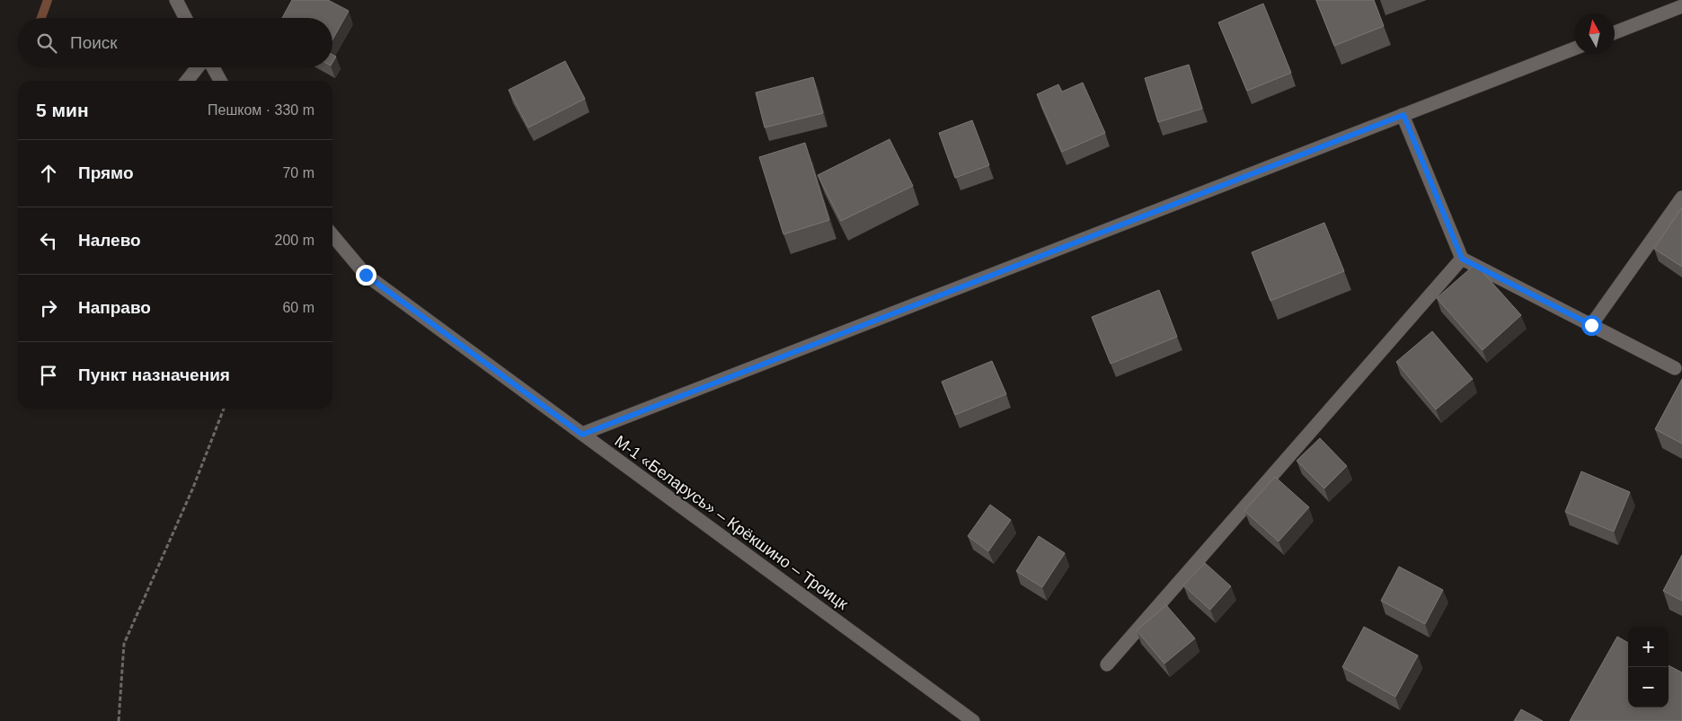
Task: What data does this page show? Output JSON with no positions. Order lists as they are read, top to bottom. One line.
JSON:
{"streets":{"street":["М-1 «Беларусь» – Крёкшино – Троицк"]},"north":"top","page":{"search":"Поиск","heading":["5 мин","Пешком · 330 m"],"list":[["Прямо","70 m"],["Налево","200 m"],["Направо","60 m"],"Пункт назначения"],"map_buttons":["+","−"]}}
